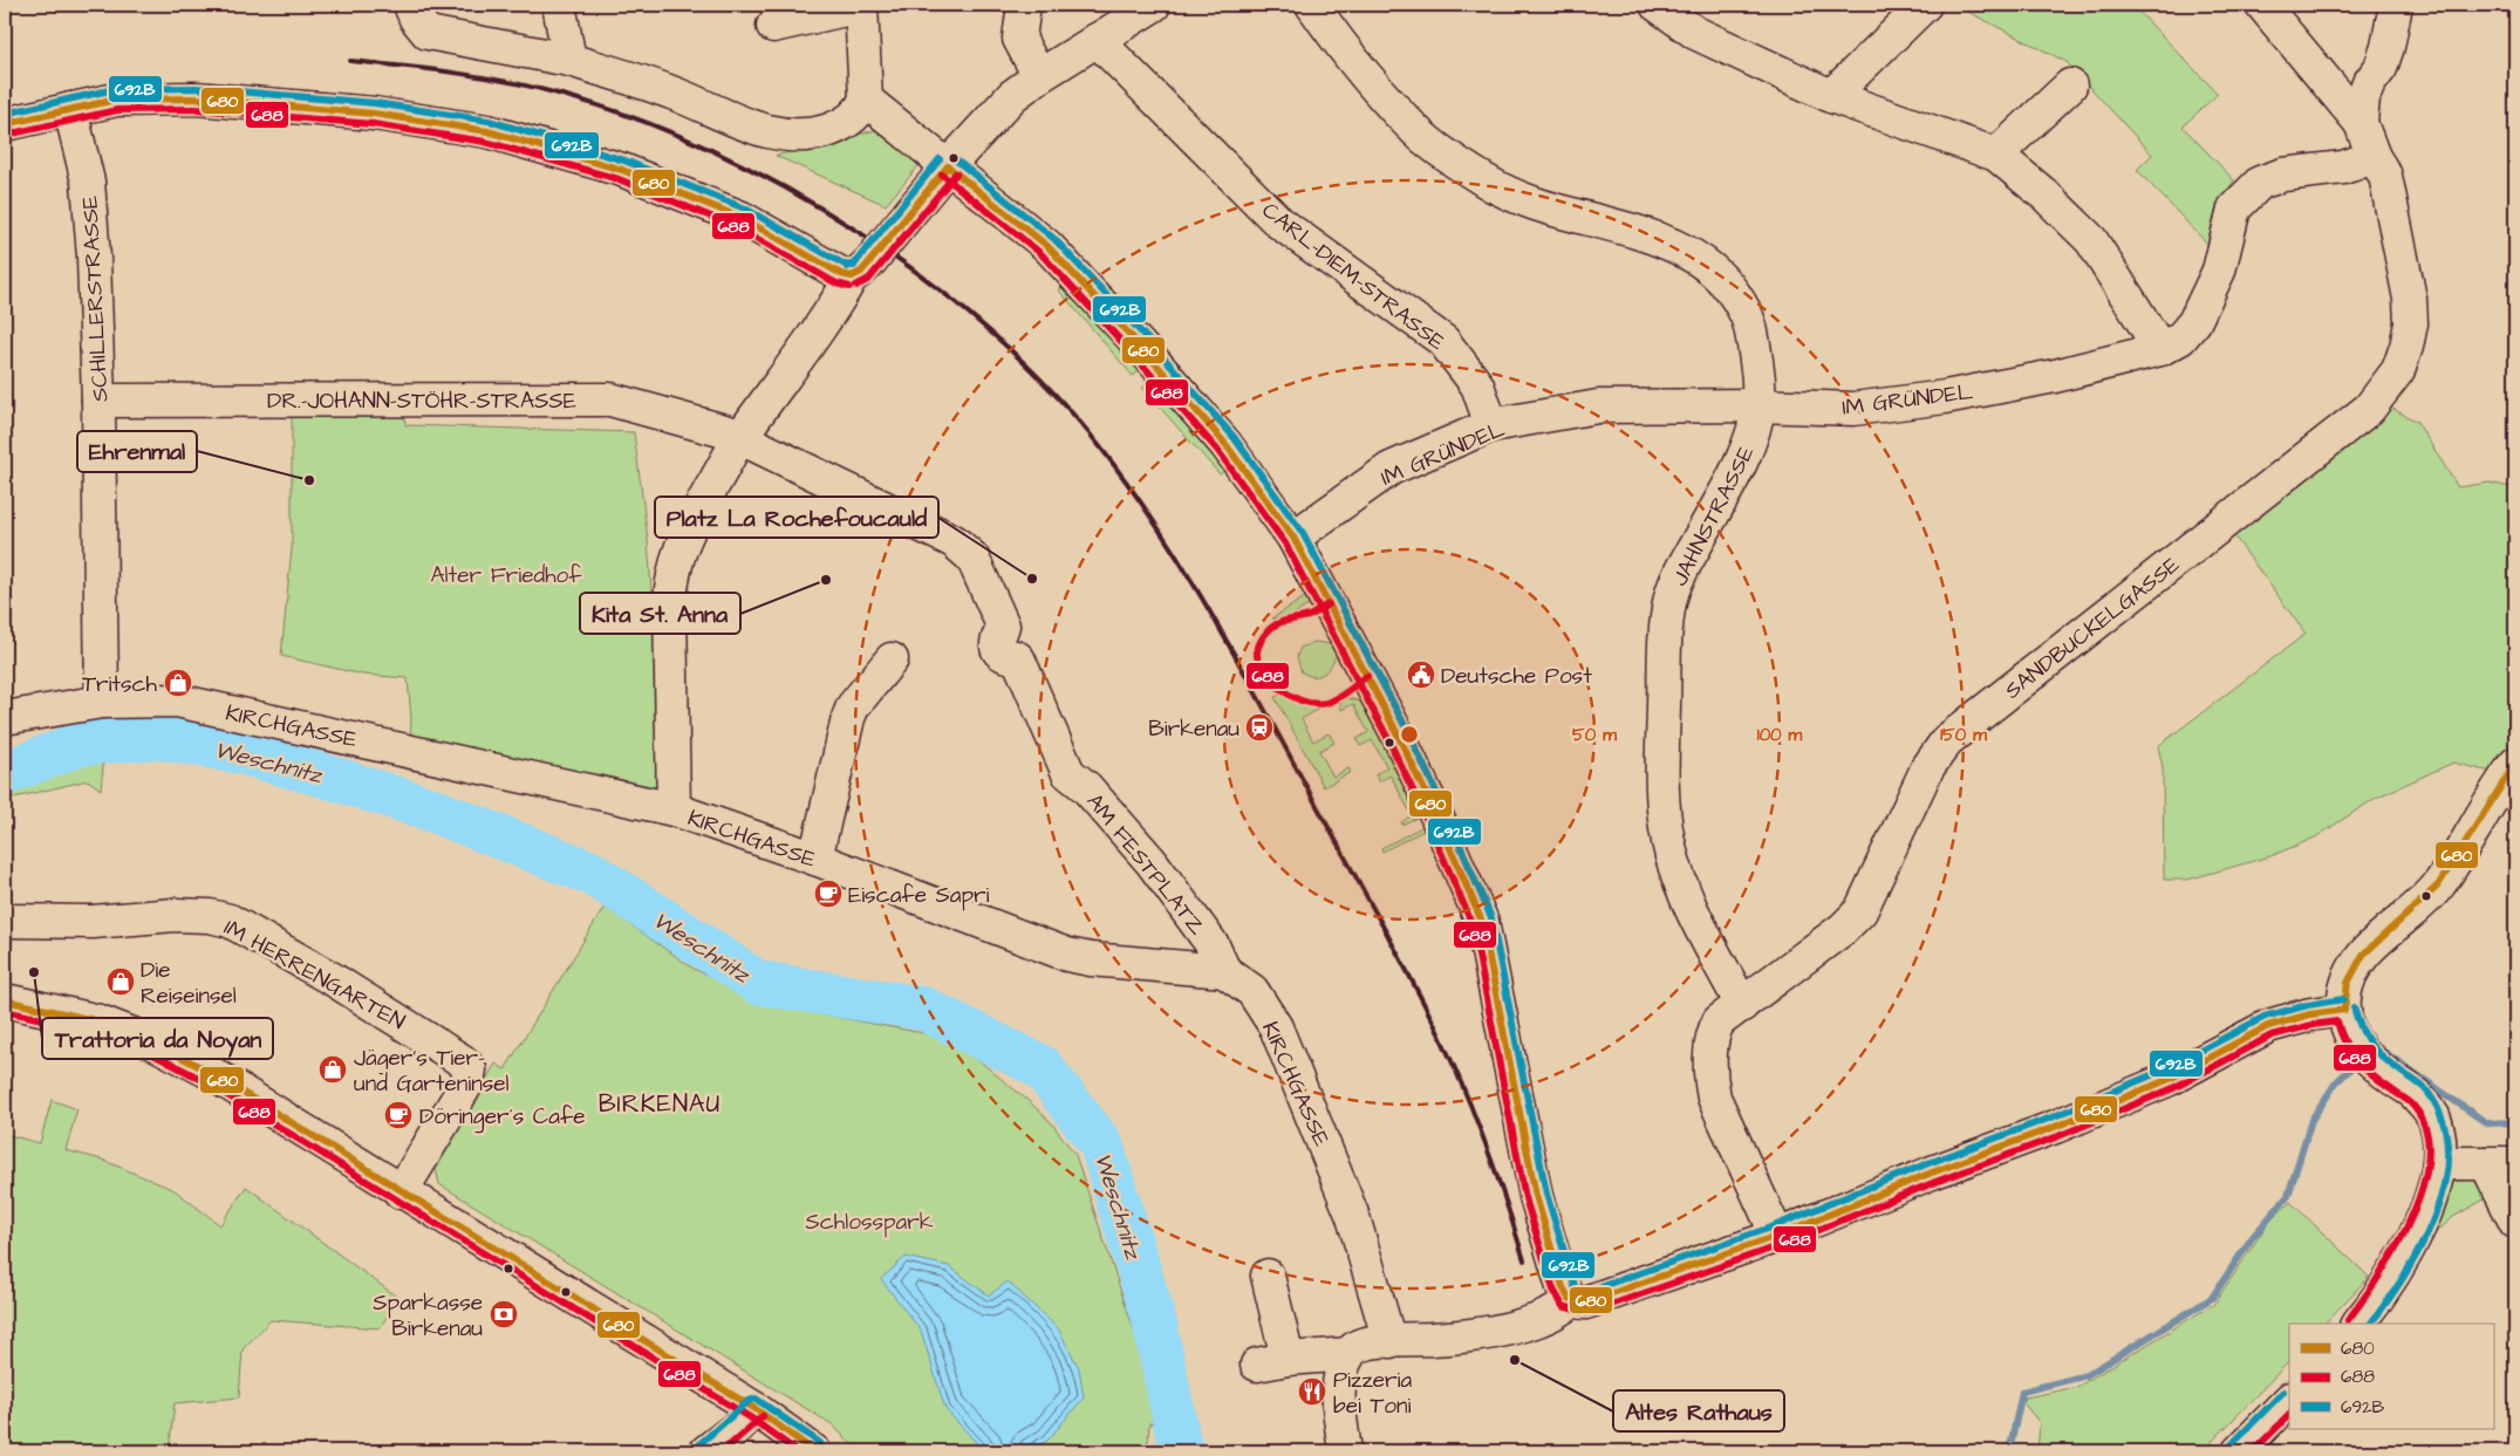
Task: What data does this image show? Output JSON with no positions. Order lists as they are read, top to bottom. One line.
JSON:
{"streets":{"street":["CARL-DIEM-STRASSE","SCHILLERSTRASSE","IM GRÜNDEL","DR.-JOHANN-STÖHR-STRASSE","JAHNSTRASSE","SANDBUCKELGASSE","KIRCHGASSE","AM FESTPLATZ","IM HERRENGARTEN"]},"crossings":[["CARL-DIEM-STRASSE","IM GRÜNDEL"],["SCHILLERSTRASSE","DR.-JOHANN-STÖHR-STRASSE"],["SCHILLERSTRASSE","KIRCHGASSE"],["IM GRÜNDEL","JAHNSTRASSE"],["IM GRÜNDEL","SANDBUCKELGASSE"],["DR.-JOHANN-STÖHR-STRASSE","AM FESTPLATZ"],["JAHNSTRASSE","SANDBUCKELGASSE"],["KIRCHGASSE","AM FESTPLATZ"]],"districts":["BIRKENAU"],"water":["Weschnitz"],"parks":["Alter Friedhof","Schlosspark"],"places":{"other":["Ehrenmal","Platz La Rochefoucauld","Kita St. Anna","Trattoria da Noyan","Altes Rathaus"],"public building":["Deutsche Post"],"shop":["Tritsch","Die Reiseinsel","Jäger's Tier- und Garteninsel"],"station":["Birkenau"],"cafe":["Eiscafe Sapri","Döringer´s Cafe"],"bank":["Sparkasse Birkenau"],"restaurant":["Pizzeria bei Toni"]},"lines":["transit line 692B","transit line 680","transit line 688"],"legend":["680","688","692B"],"rings":["50 m","100 m","150 m"]}
